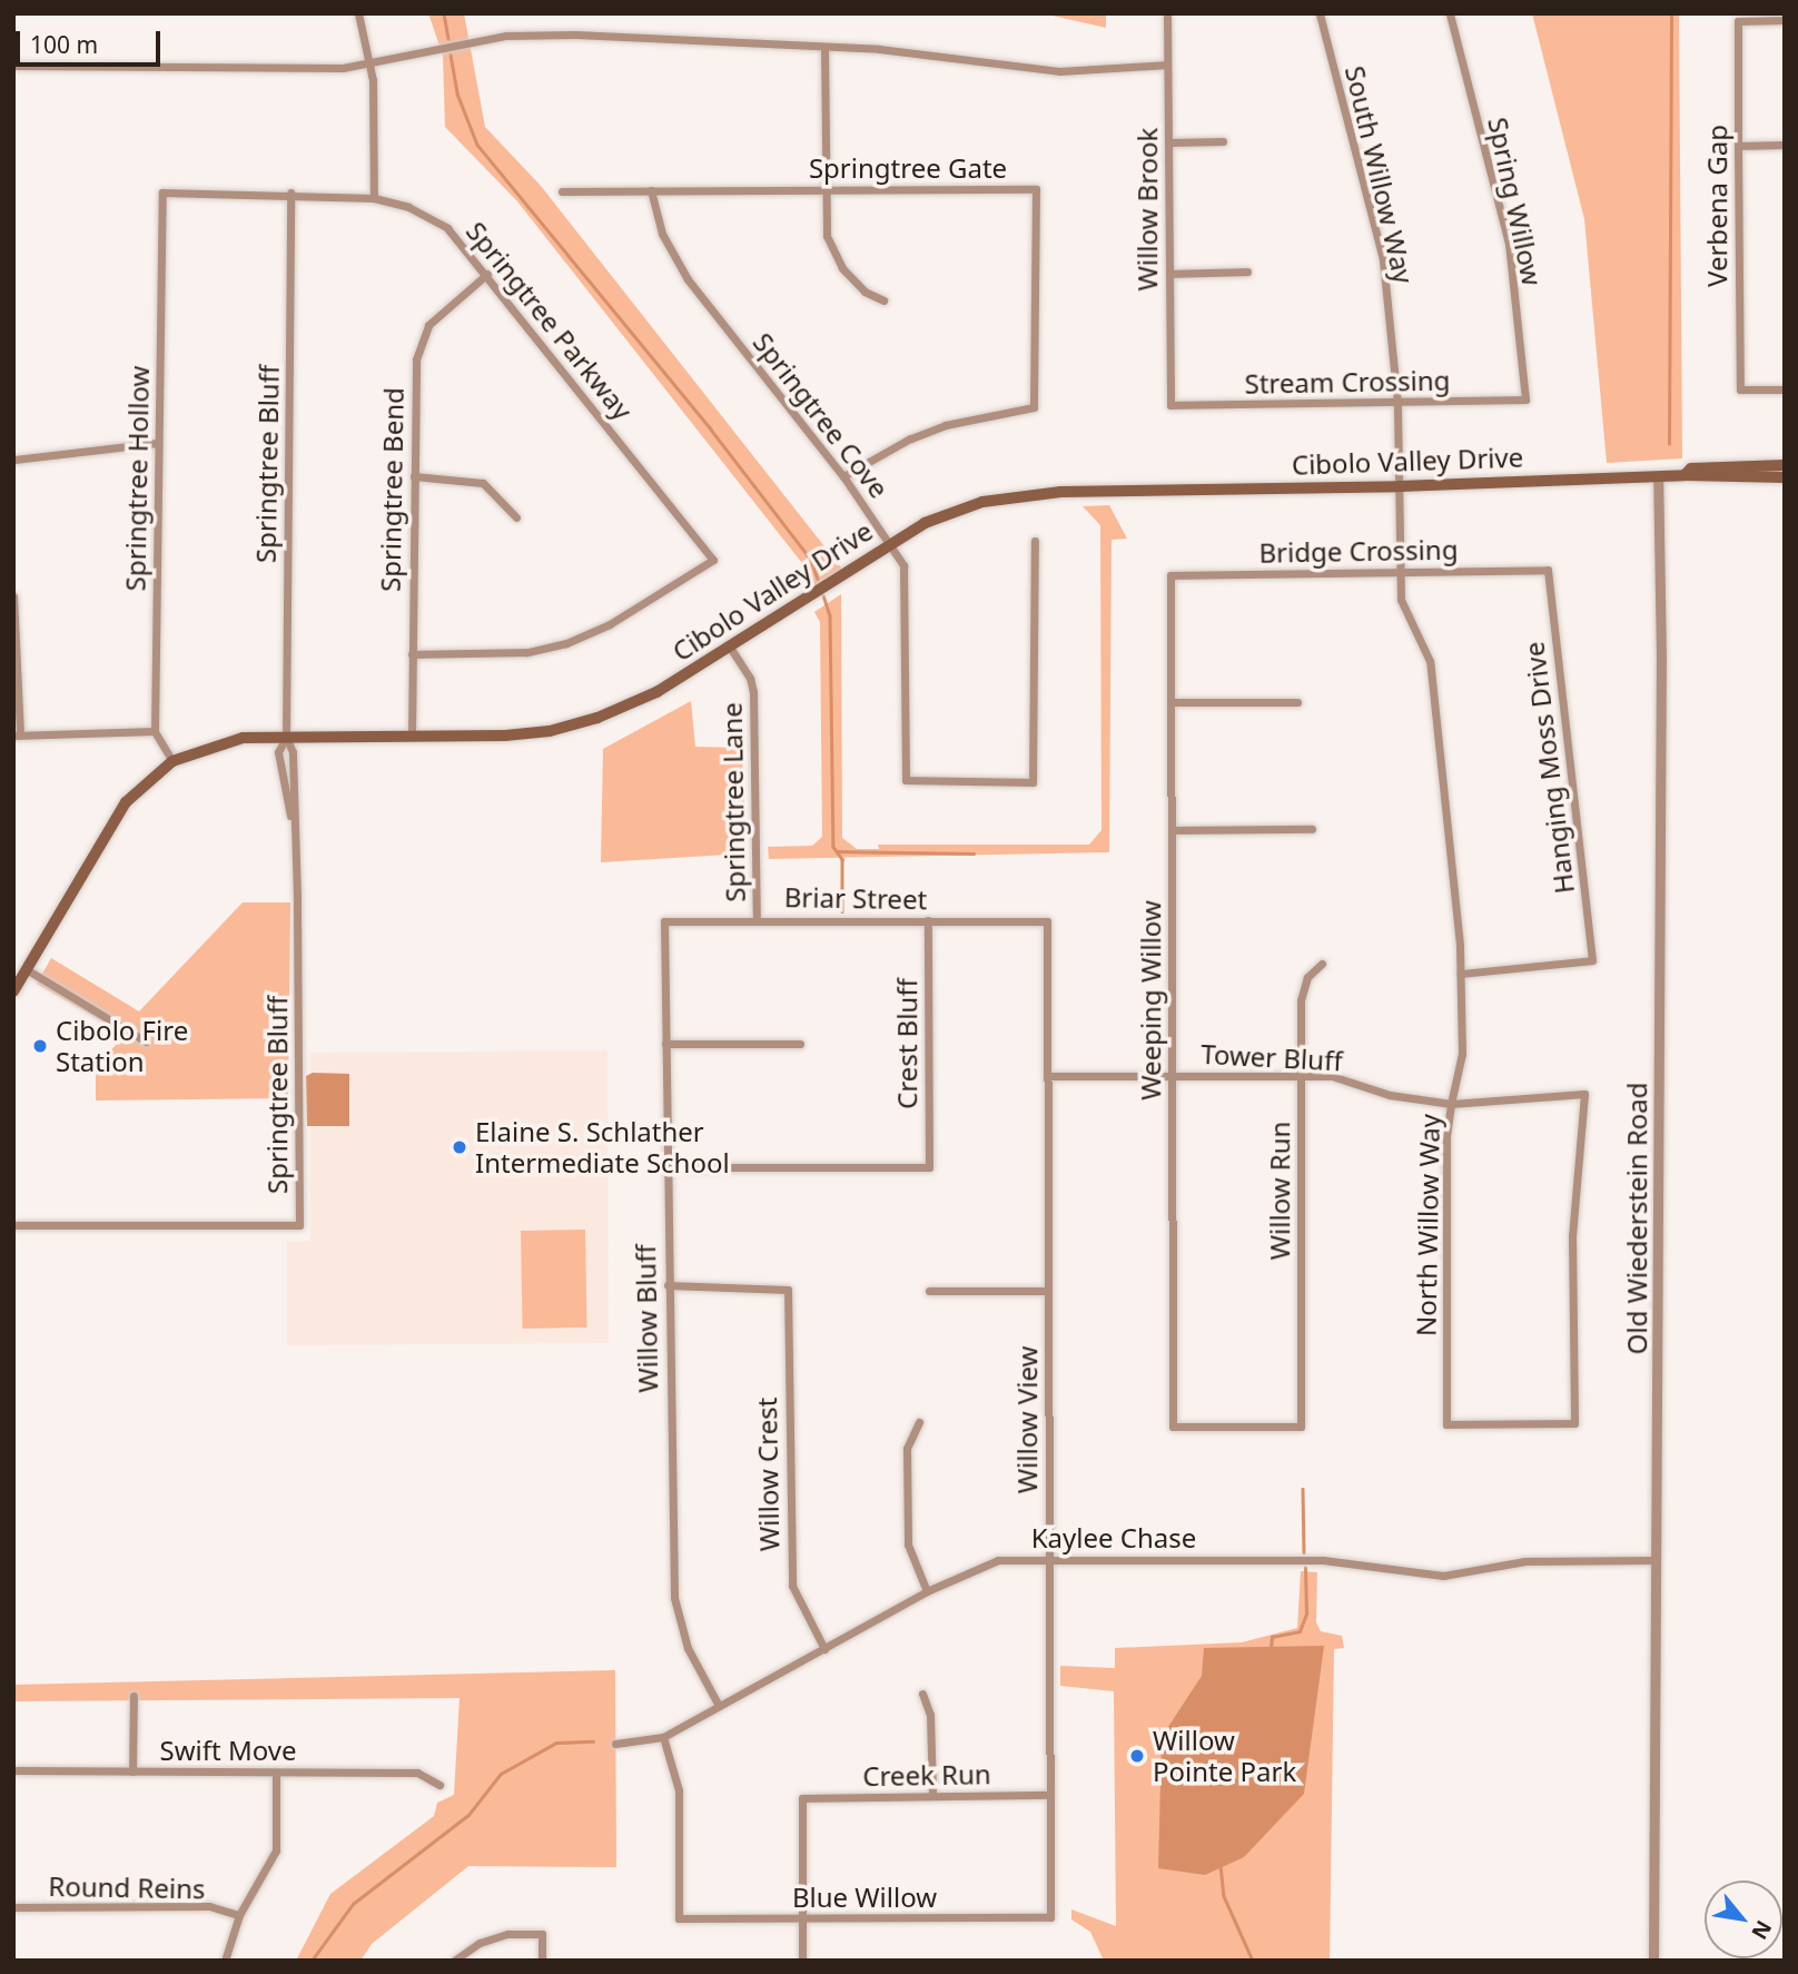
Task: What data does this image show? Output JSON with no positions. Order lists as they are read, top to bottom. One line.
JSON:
{"streets":{"main road":["Cibolo Valley Drive"],"street":["Springtree Gate","South Willow Way","Spring Willow","Verbena Gap","Willow Brook","Springtree Parkway","Stream Crossing","Springtree Cove","Springtree Bluff","Springtree Hollow","Springtree Bend","Bridge Crossing","Hanging Moss Drive","Springtree Lane","Briar Street","Weeping Willow","Crest Bluff","Tower Bluff","Willow Run","Old Wiederstein Road","North Willow Way","Willow Bluff","Willow View","Willow Crest","Kaylee Chase","Swift Move","Creek Run","Round Reins","Blue Willow"]},"crossings":[["Springtree Gate","Springtree Cove"],["South Willow Way","Stream Crossing"],["South Willow Way","Cibolo Valley Drive"],["South Willow Way","North Willow Way"],["Spring Willow","Stream Crossing"],["Willow Brook","Stream Crossing"],["Springtree Parkway","Springtree Bluff"],["Springtree Parkway","Springtree Hollow"],["Springtree Parkway","Springtree Bend"],["Springtree Cove","Cibolo Valley Drive"],["Cibolo Valley Drive","Springtree Bluff"],["Cibolo Valley Drive","Springtree Bend"],["Cibolo Valley Drive","Springtree Lane"],["Cibolo Valley Drive","Old Wiederstein Road"],["Cibolo Valley Drive","North Willow Way"],["Bridge Crossing","Hanging Moss Drive"],["Bridge Crossing","Weeping Willow"],["Bridge Crossing","North Willow Way"],["Hanging Moss Drive","North Willow Way"],["Springtree Lane","Briar Street"],["Briar Street","Crest Bluff"],["Briar Street","Willow Bluff"],["Briar Street","Willow View"],["Weeping Willow","Tower Bluff"],["Weeping Willow","Willow Run"],["Crest Bluff","Willow Bluff"],["Tower Bluff","Willow Run"],["Tower Bluff","North Willow Way"],["Tower Bluff","Willow View"],["Old Wiederstein Road","Kaylee Chase"],["Willow Bluff","Willow Crest"],["Willow Bluff","Kaylee Chase"],["Willow View","Kaylee Chase"],["Willow View","Creek Run"],["Willow View","Blue Willow"],["Willow Crest","Kaylee Chase"],["Kaylee Chase","Blue Willow"],["Creek Run","Blue Willow"]],"places":["Cibolo Fire Station","Elaine S. Schlather Intermediate School","Willow Pointe Park"],"scale_bar":"100 m","north":"bottom right"}
